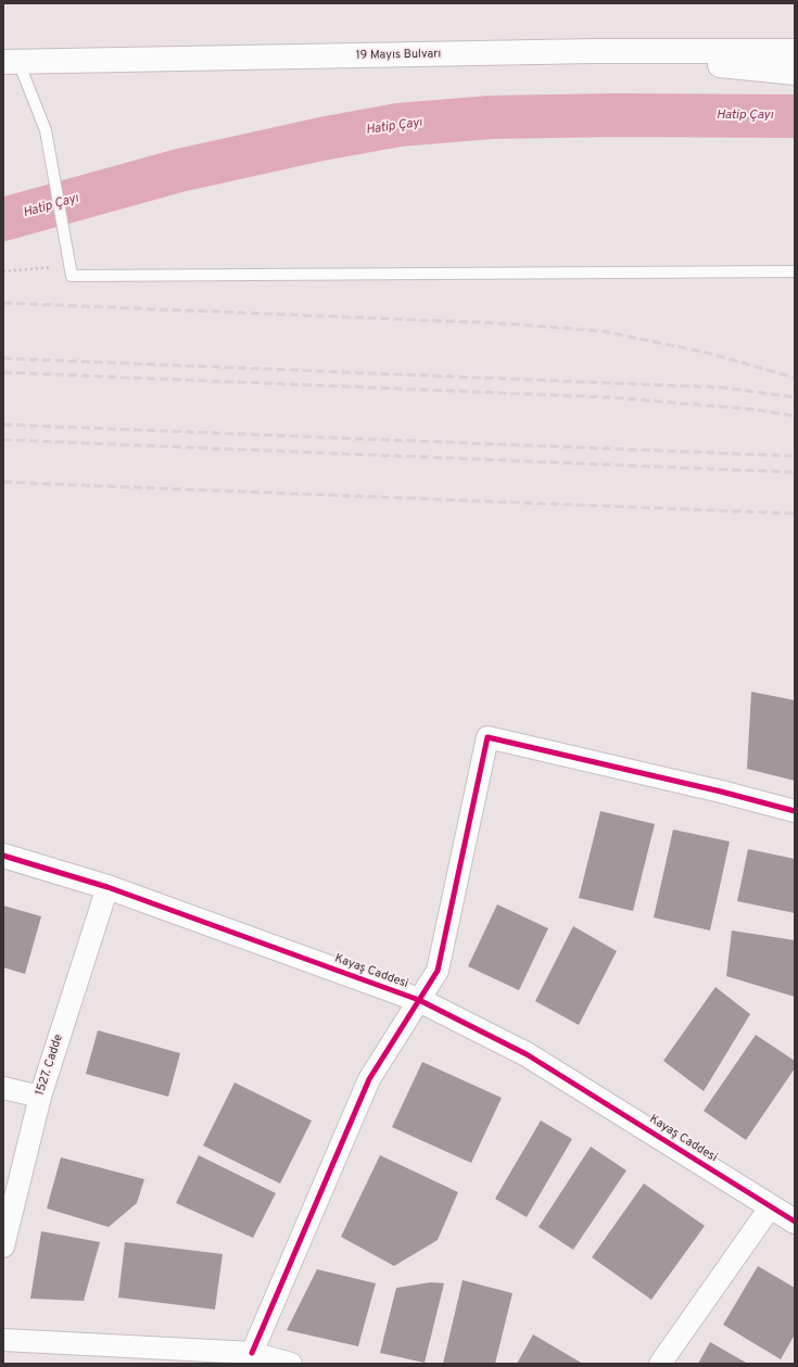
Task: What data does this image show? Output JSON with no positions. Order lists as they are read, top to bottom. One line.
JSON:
{"streets":{"main road":["19 Mayıs Bulvarı","Kayaş Caddesi"],"street":["1527. Cadde"]},"crossings":[["Kayaş Caddesi","1527. Cadde"]],"water":["Hatip Çayı"]}
